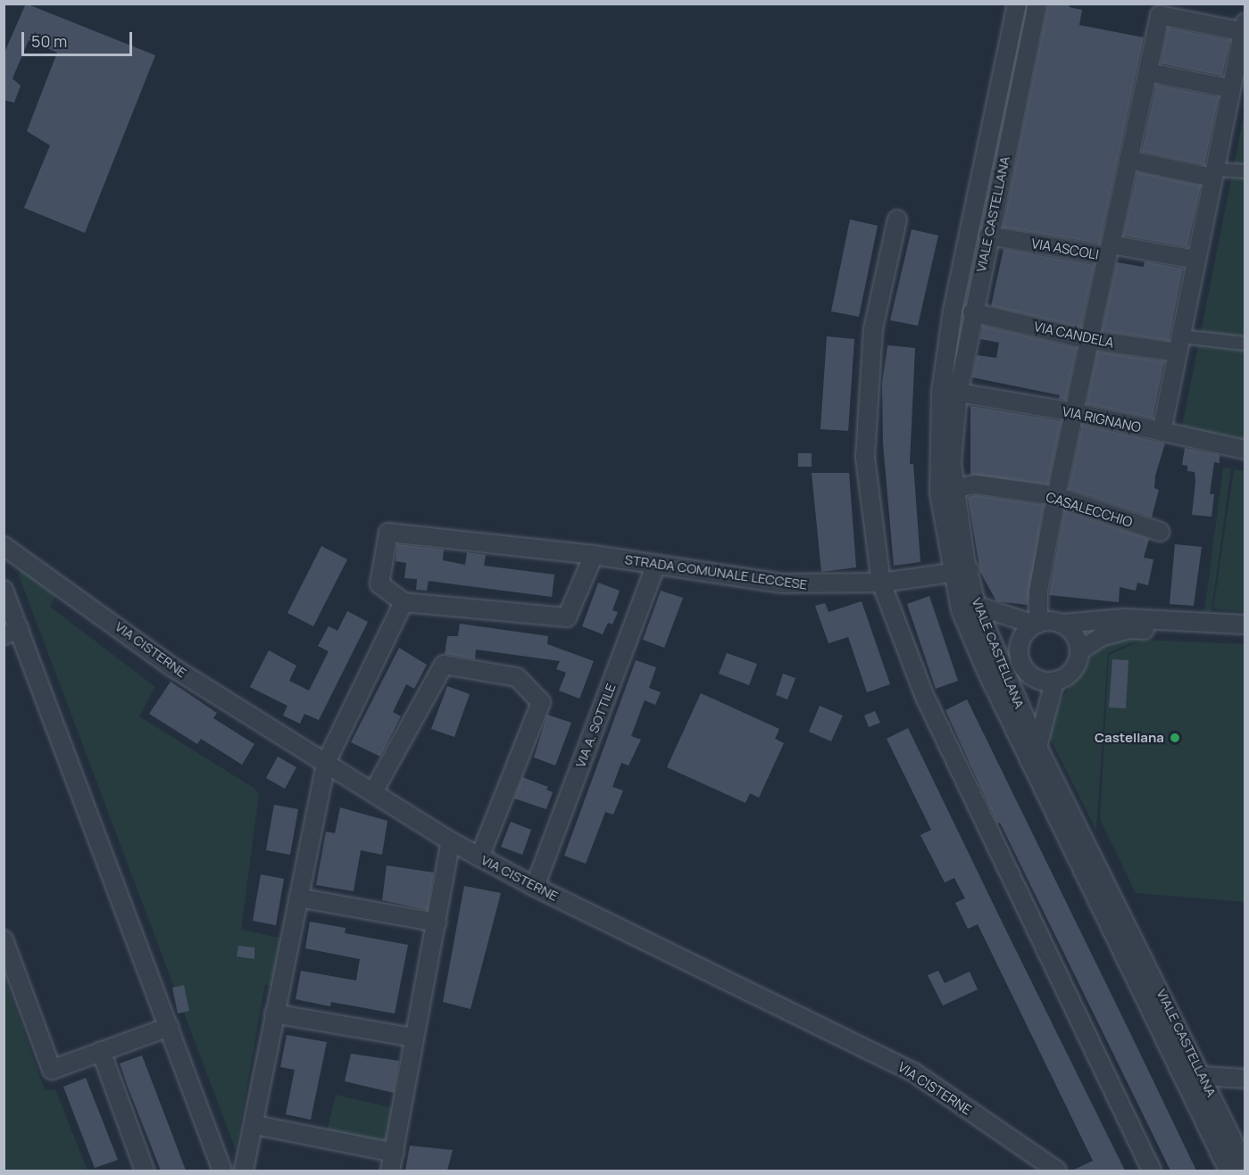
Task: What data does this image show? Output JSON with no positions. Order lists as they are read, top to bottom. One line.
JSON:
{"streets":{"street":["VIALE CASTELLANA","VIA ASCOLI","VIA CANDELA","VIA RIGNANO","CASALECCHIO","STRADA COMUNALE LECCESE","VIA CISTERNE","VIA A. SOTTILE"]},"crossings":[["VIALE CASTELLANA","VIA ASCOLI"],["VIALE CASTELLANA","VIA CANDELA"],["VIALE CASTELLANA","VIA RIGNANO"],["VIALE CASTELLANA","CASALECCHIO"],["VIALE CASTELLANA","STRADA COMUNALE LECCESE"],["STRADA COMUNALE LECCESE","VIA A. SOTTILE"],["VIA CISTERNE","VIA A. SOTTILE"]],"places":["Castellana"],"scale_bar":"50 m"}
